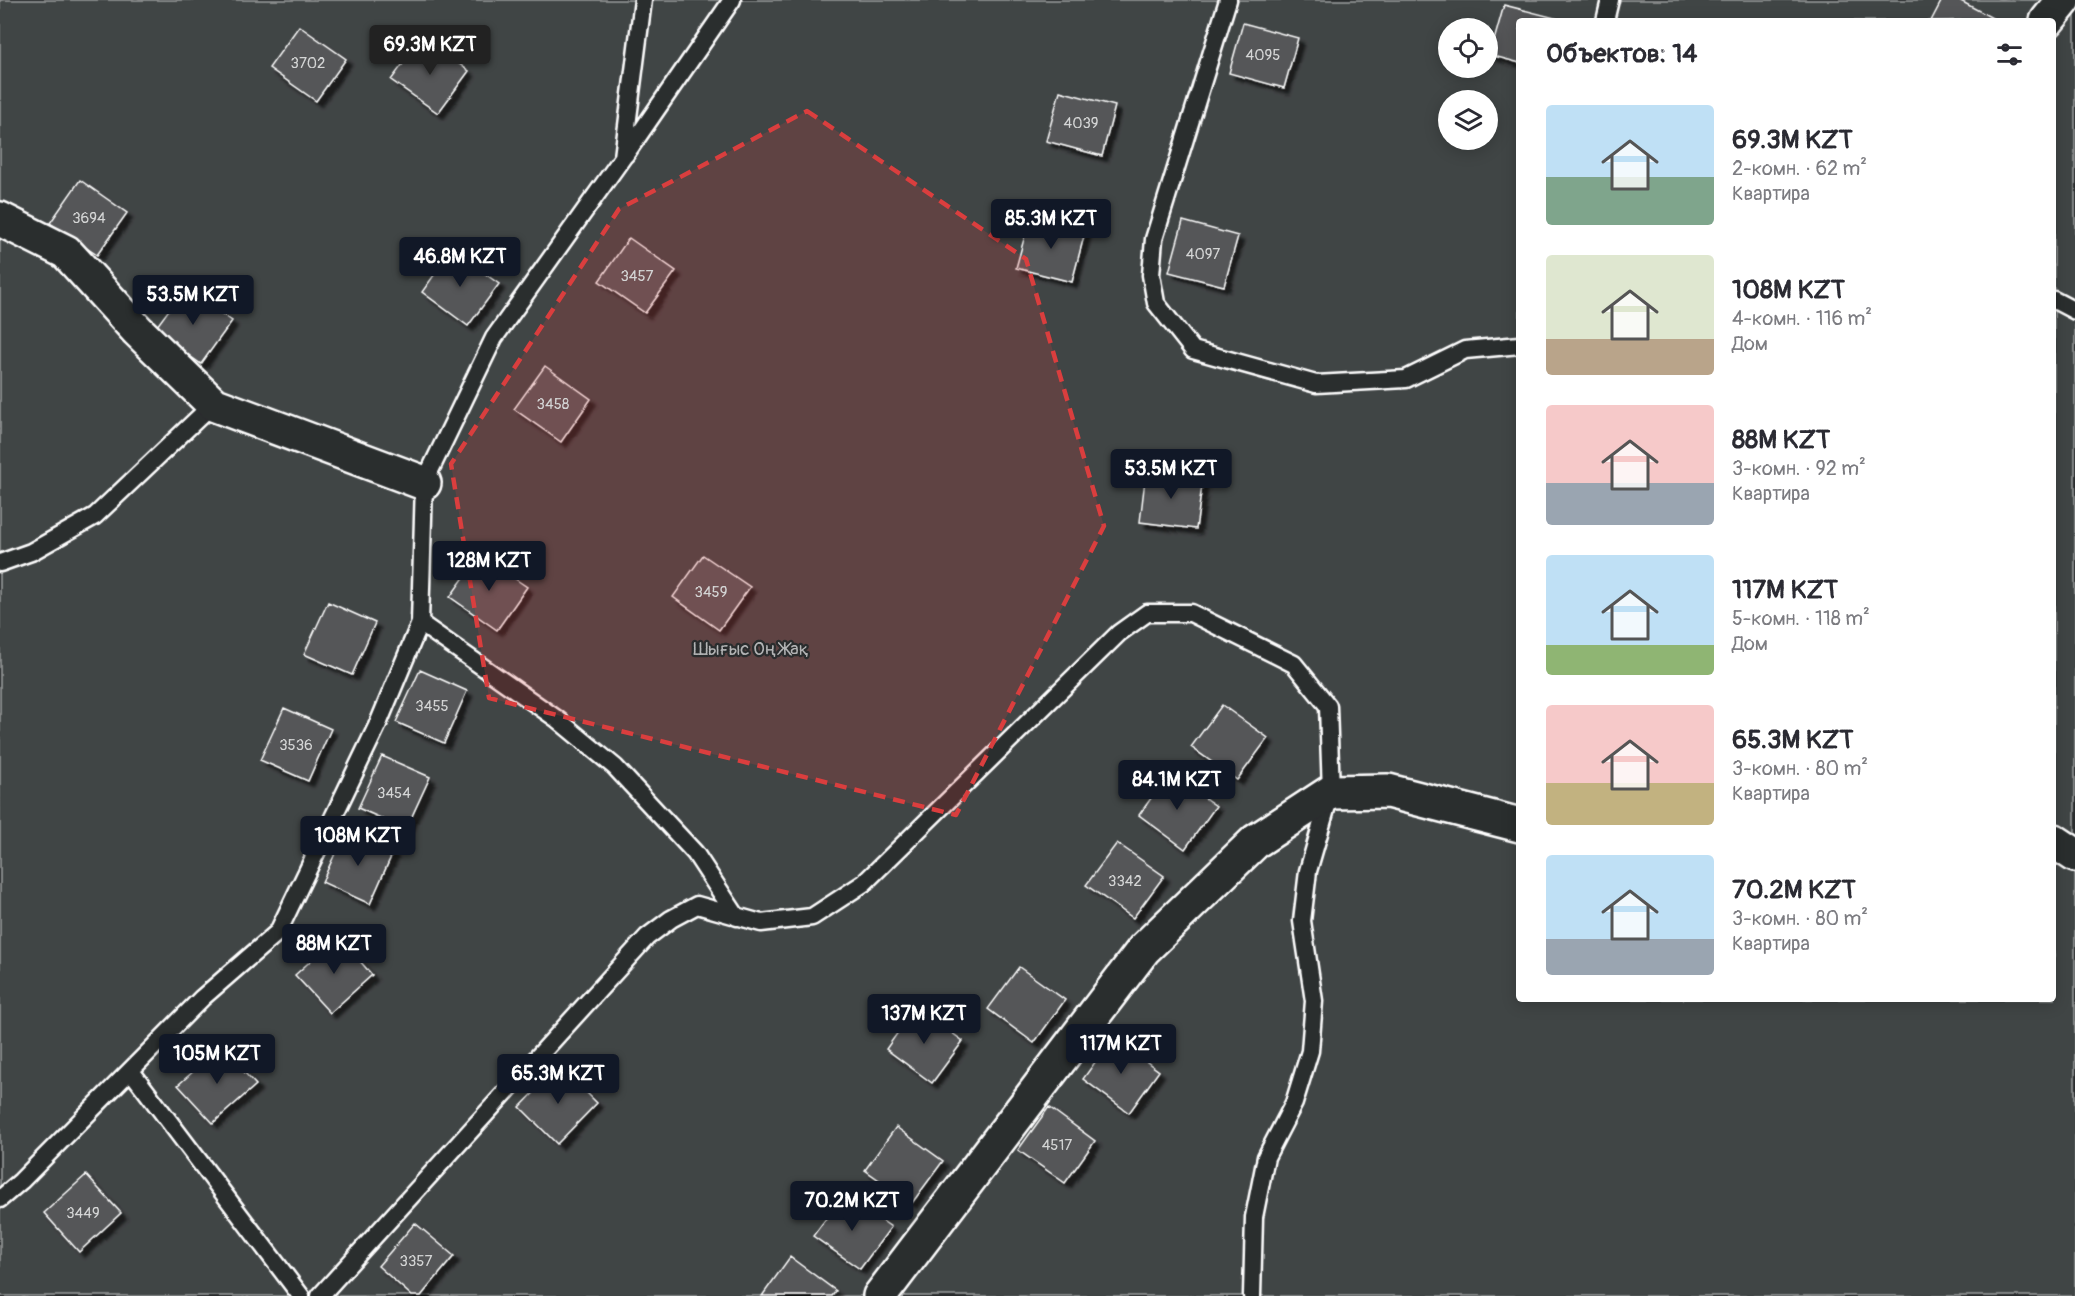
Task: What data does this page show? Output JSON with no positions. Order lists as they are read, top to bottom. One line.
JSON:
{"parks":["Шығыс Оң Жақ"],"house_numbers":["4095","3702","4039","3694","4097","3457","3458","3459","3455","3536","3454","3342","4517","3449","3357"],"page":{"heading":"Объектов: 14","price":["69.3M KZT","85.3M KZT","46.8M KZT","53.5M KZT","53.5M KZT","128M KZT","84.1M KZT","108M KZT","88M KZT","137M KZT","117M KZT","105M KZT","65.3M KZT","70.2M KZT"],"list":[{"name":"69.3M KZT","note":"2-комн. · 62 m² · Квартира"},{"name":"108M KZT","note":"4-комн. · 116 m² · Дом"},{"name":"88M KZT","note":"3-комн. · 92 m² · Квартира"},{"name":"117M KZT","note":"5-комн. · 118 m² · Дом"},{"name":"65.3M KZT","note":"3-комн. · 80 m² · Квартира"},{"name":"70.2M KZT","note":"3-комн. · 80 m² · Квартира"}]}}
